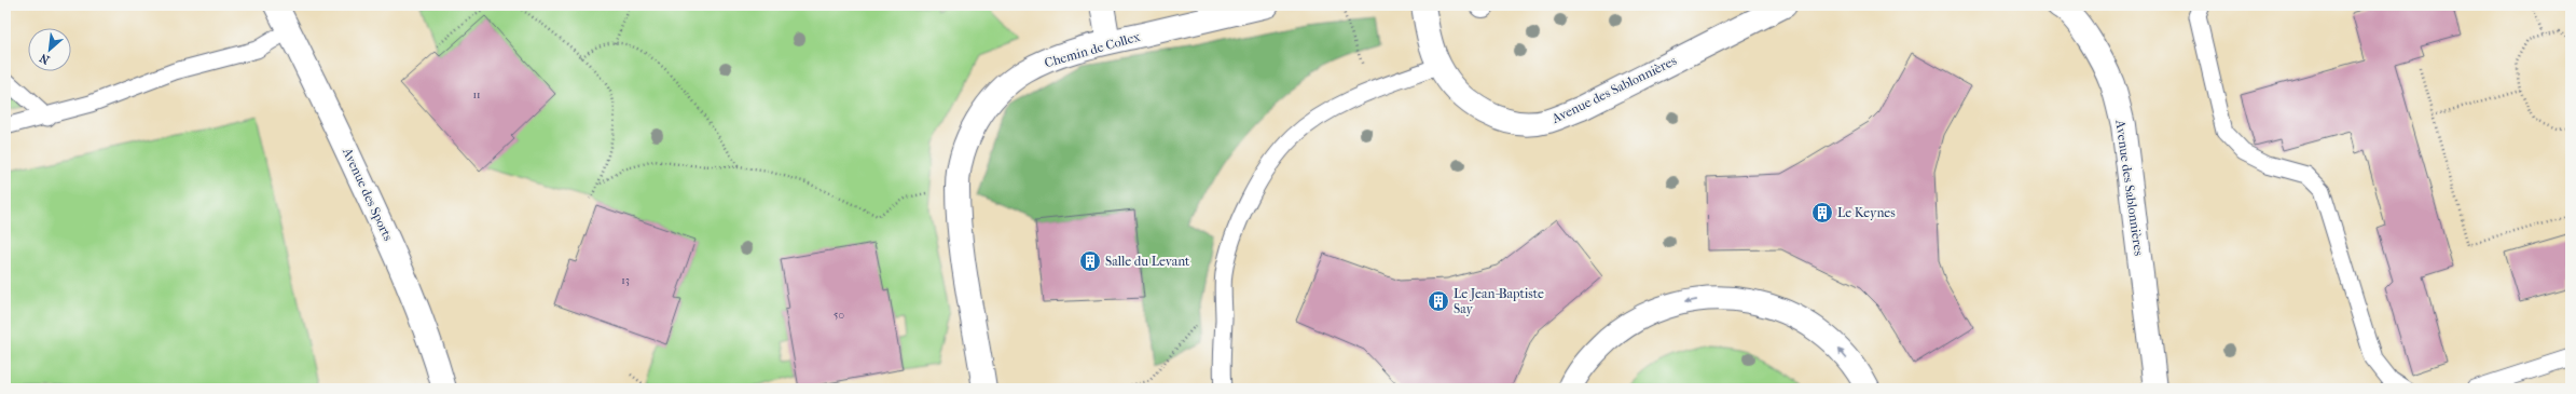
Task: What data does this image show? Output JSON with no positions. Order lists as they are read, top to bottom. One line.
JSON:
{"streets":{"street":["Chemin de Collex","Avenue des Sablonnières","Avenue des Sports"]},"places":{"building":["Le Keynes","Salle du Levant","Le Jean-Baptiste Say"]},"house_numbers":["11","13","50"],"north":"bottom left"}
